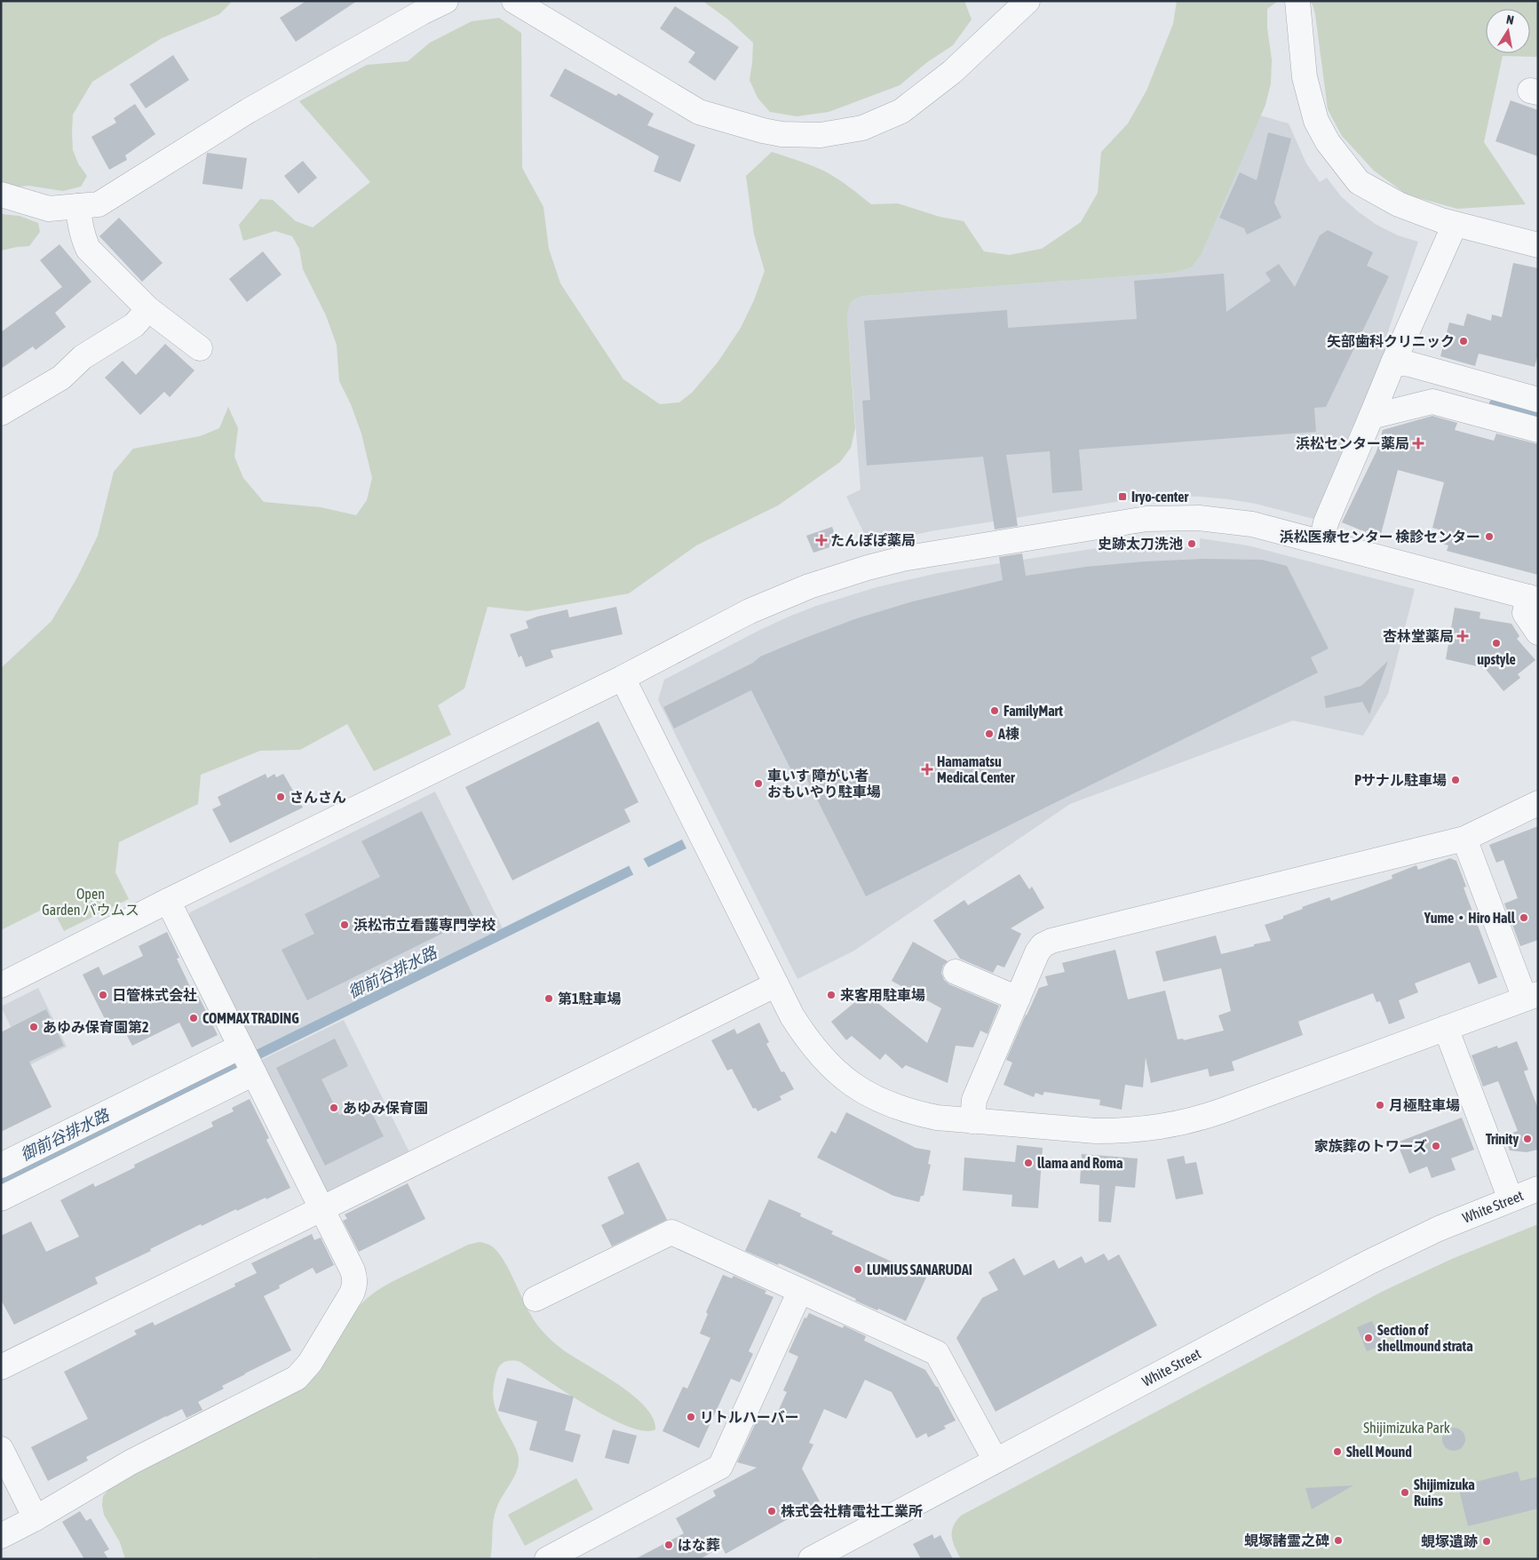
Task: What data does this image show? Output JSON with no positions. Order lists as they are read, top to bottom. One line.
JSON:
{"streets":{"street":["White Street"]},"water":["御前谷排水路"],"parks":["Open Garden バウムス","Shijimizuka Park"],"places":{"other":["矢部歯科クリニック","浜松医療センター 検診センター","史跡太刀洗池","upstyle","FamilyMart","A棟","Pサナル駐車場","車いす 障がい者 おもいやり駐車場","さんさん","Yume・Hiro Hall","浜松市立看護専門学校","日管株式会社","来客用駐車場","第1駐車場","COMMAX TRADING","あゆみ保育園第2","月極駐車場","あゆみ保育園","Trinity","家族葬のトワーズ","llama and Roma","LUMIUS SANARUDAI","Section of shellmound strata","リトルハーバー","Shell Mound","Shijimizuka Ruins","株式会社精電社工業所","蜆塚諸霊之碑","蜆塚遺跡","はな葬"],"health":["浜松センター薬局","たんぽぽ薬局","杏林堂薬局","Hamamatsu Medical Center"],"transit":["Iryo-center"]},"north":"top"}
